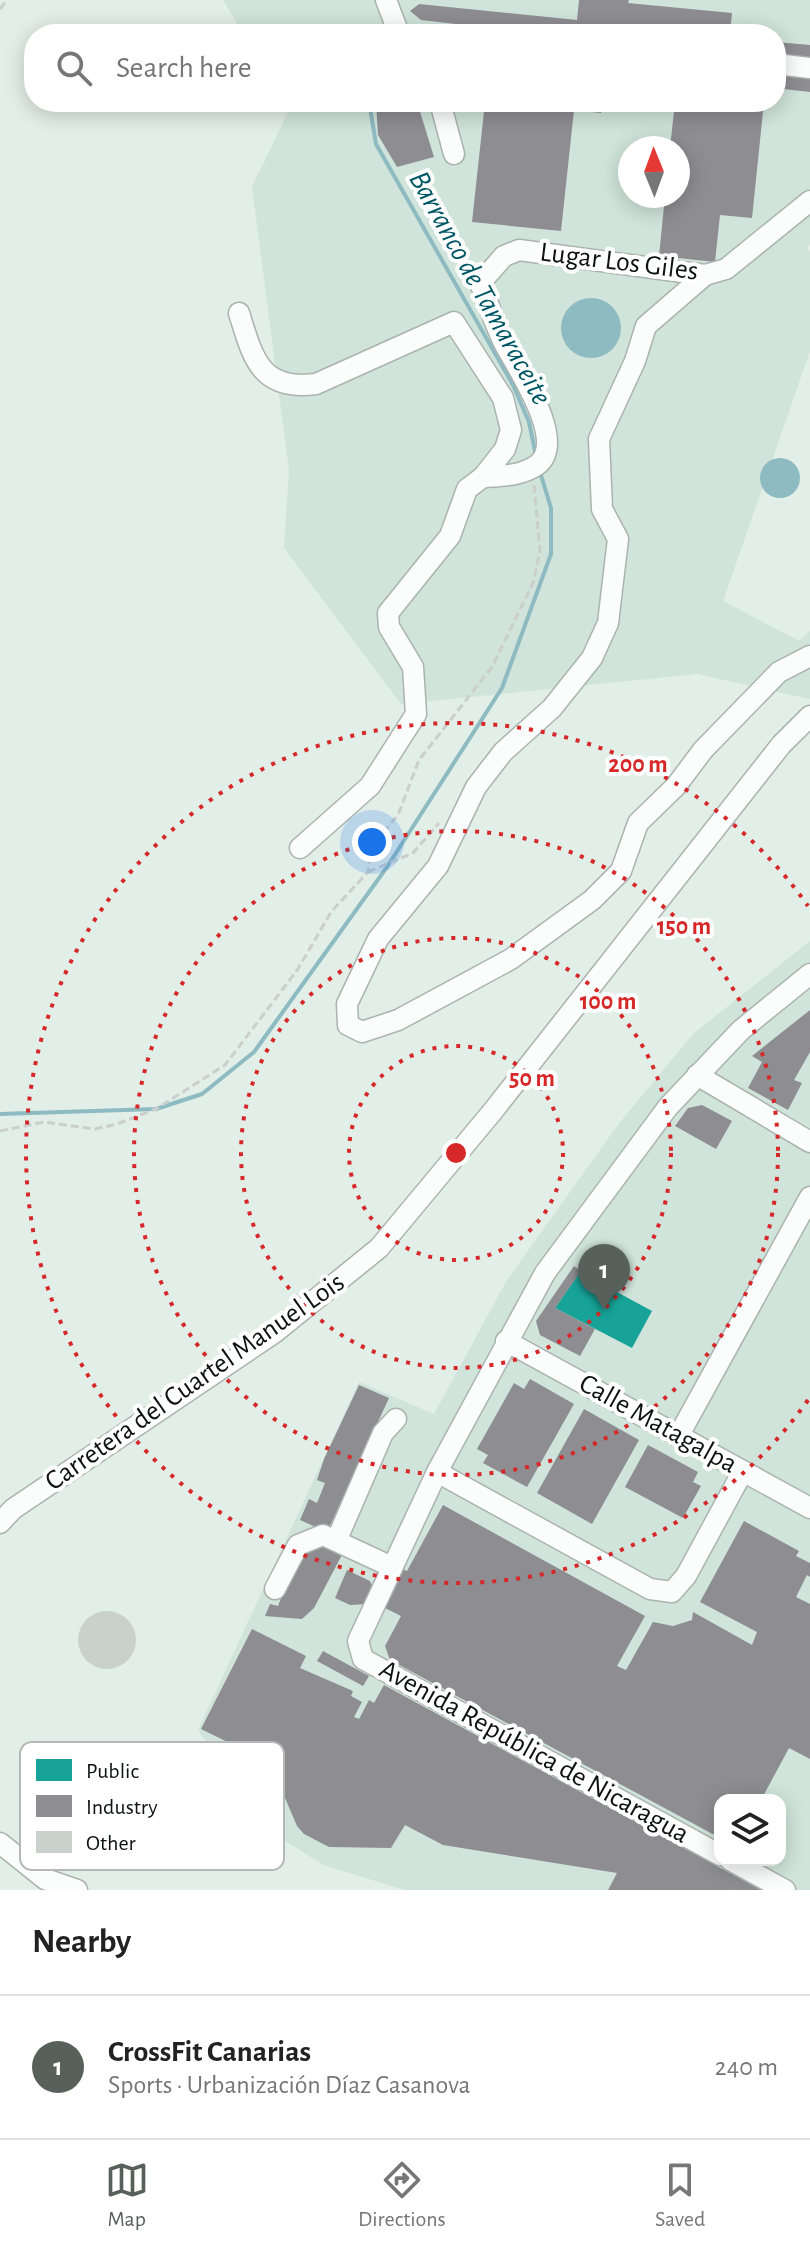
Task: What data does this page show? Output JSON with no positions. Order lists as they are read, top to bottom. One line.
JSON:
{"streets":{"street":["Lugar Los Giles","Carretera del Cuartel Manuel Lois","Calle Matagalpa","Avenida República de Nicaragua"]},"water":["Barranco de Tamaraceite"],"legend":["Public","Industry","Other"],"north":"top","page":{"search":"Search here","pins":"1","heading":"Nearby","list":[{"mark":"1","name":"CrossFit Canarias","note":"Sports · Urbanización Díaz Casanova","value":"240 m"}],"nav":["Map","Directions","Saved"]},"rings":["200 m","150 m","100 m","50 m"]}
